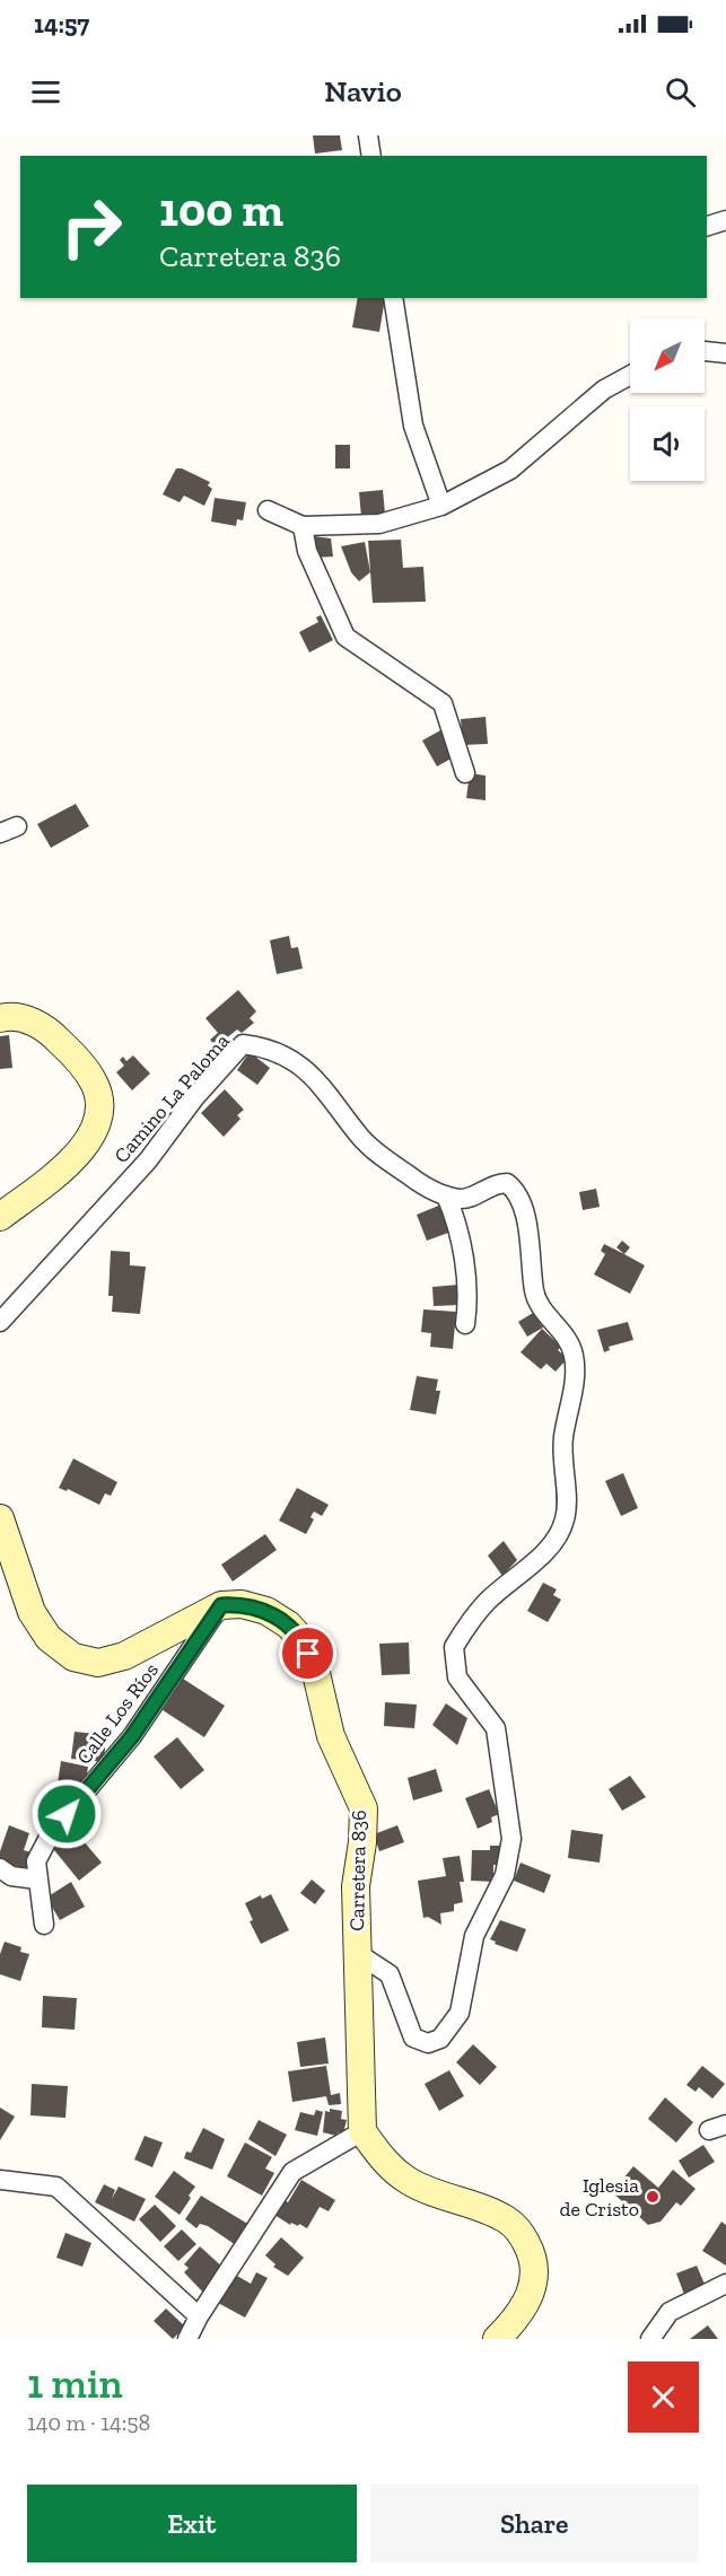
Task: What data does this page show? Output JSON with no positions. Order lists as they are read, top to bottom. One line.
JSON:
{"streets":{"street":["Camino La Paloma","Calle Los Ríos","Carretera 836"]},"crossings":[["Calle Los Ríos","Carretera 836"]],"places":["Iglesia de Cristo"],"north":"bottom left","page":{"status":"14:57","header":"Navio","turn":["100 m","Carretera 836"],"heading":["1 min","140 m · 14:58"],"buttons":["Exit","Share"]}}
